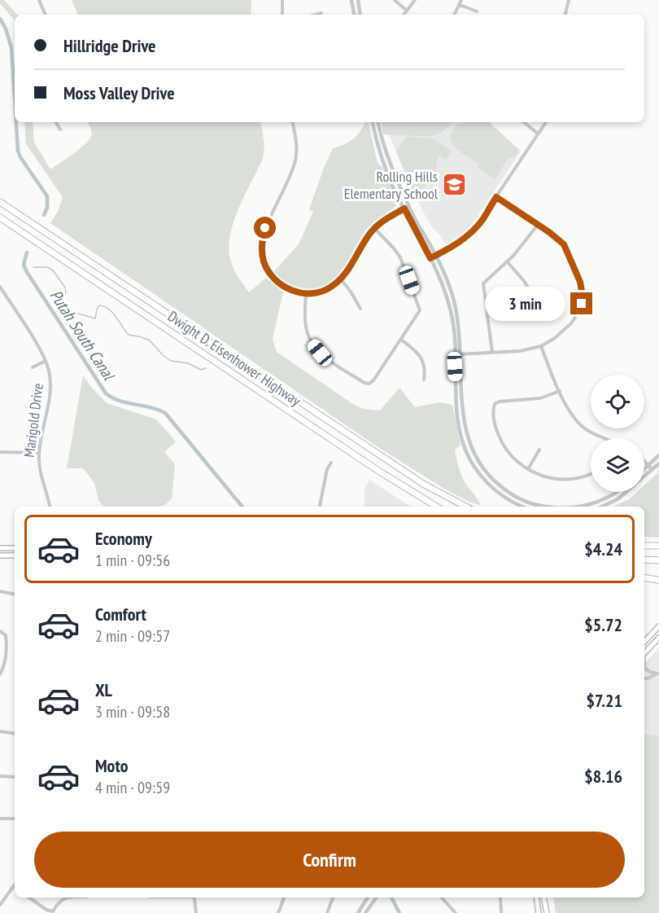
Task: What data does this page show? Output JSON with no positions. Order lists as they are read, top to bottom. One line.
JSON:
{"streets":{"highway":["Dwight D. Eisenhower Highway"],"street":["Marigold Drive"]},"water":["Putah South Canal"],"places":{"school or university":["Rolling Hills Elementary School"]},"page":{"banner":["Hillridge Drive","Moss Valley Drive"],"bubble":"3 min","list":[{"name":"Economy","note":"1 min · 09:56","value":"$4.24"},{"name":"Comfort","note":"2 min · 09:57","value":"$5.72"},{"name":"XL","note":"3 min · 09:58","value":"$7.21"},{"name":"Moto","note":"4 min · 09:59","value":"$8.16"}],"buttons":"Confirm"}}
